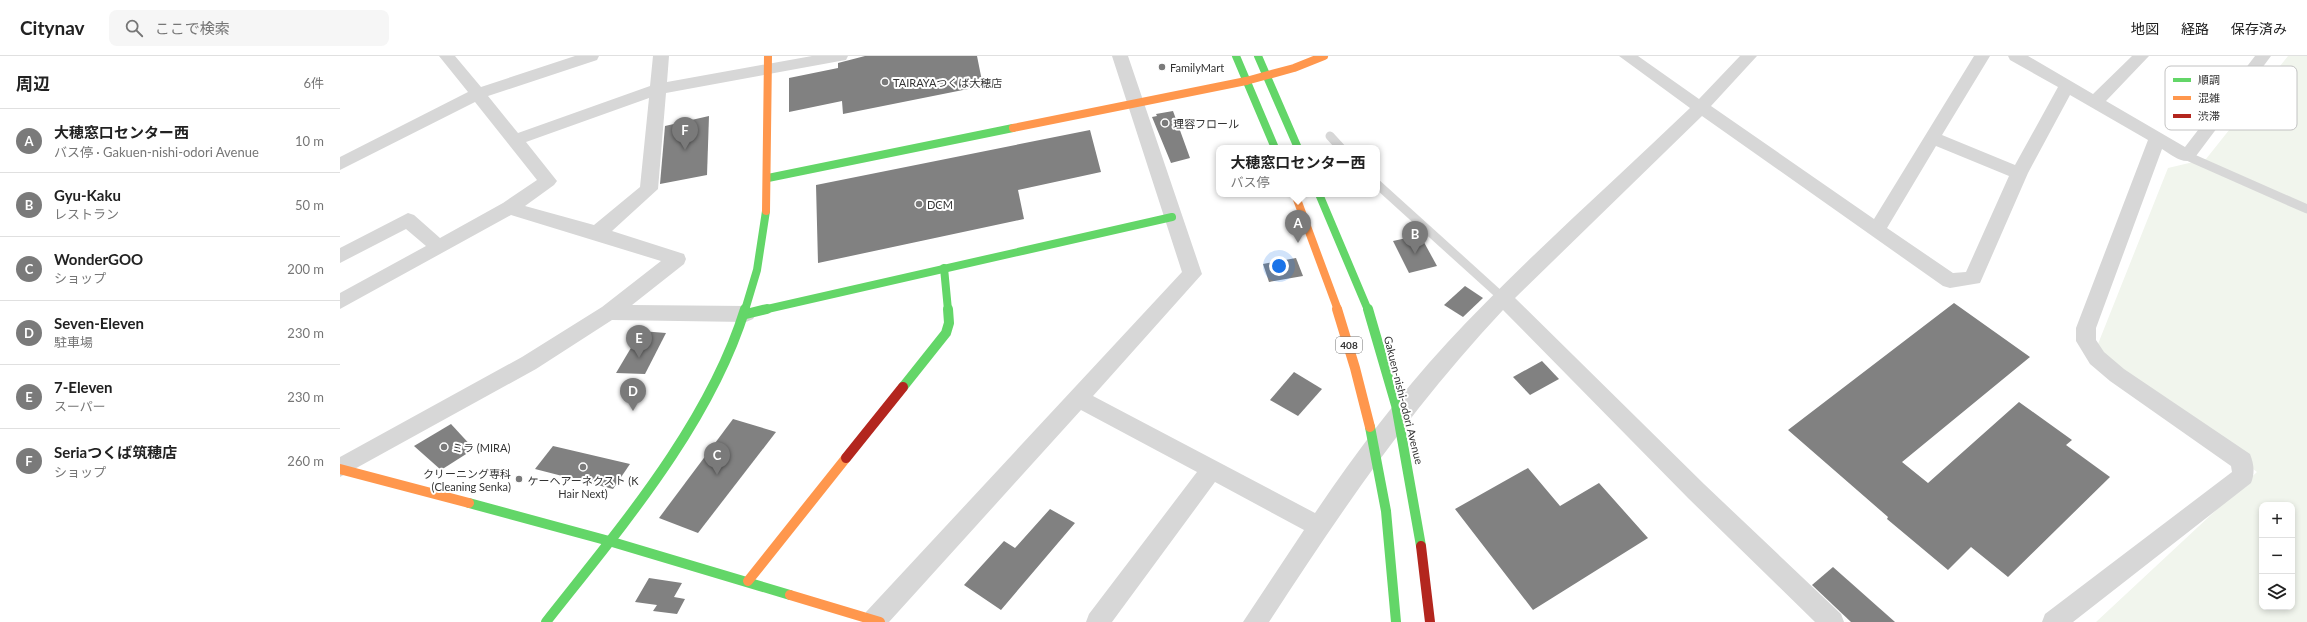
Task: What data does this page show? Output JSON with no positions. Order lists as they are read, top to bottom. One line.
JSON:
{"streets":{"main road":["408","Gakuen-nishi-odori Avenue"]},"places":["FamilyMart","TAIRAYAつくば大穂店","理容フロール","DCM","ミラ (MIRA)","ケーヘアーネクスト (K Hair Next)","クリーニング専科 (Cleaning Senka)"],"legend":["順調","混雑","渋滞"],"page":{"header":"Citynav","search":"ここで検索","nav":["地図","経路","保存済み"],"heading":["周辺","6件"],"list":[{"mark":"A","name":"大穂窓口センター西","note":"バス停 · Gakuen-nishi-odori Avenue","value":"10 m"},{"mark":"B","name":"Gyu-Kaku","note":"レストラン","value":"50 m"},{"mark":"C","name":"WonderGOO","note":"ショップ","value":"200 m"},{"mark":"D","name":"Seven-Eleven","note":"駐車場","value":"230 m"},{"mark":"E","name":"7-Eleven","note":"スーパー","value":"230 m"},{"mark":"F","name":"Seriaつくば筑穂店","note":"ショップ","value":"260 m"}],"pins":["F","A","B","E","D","C"],"popup":["大穂窓口センター西","バス停"],"map_buttons":["+","−"]}}
